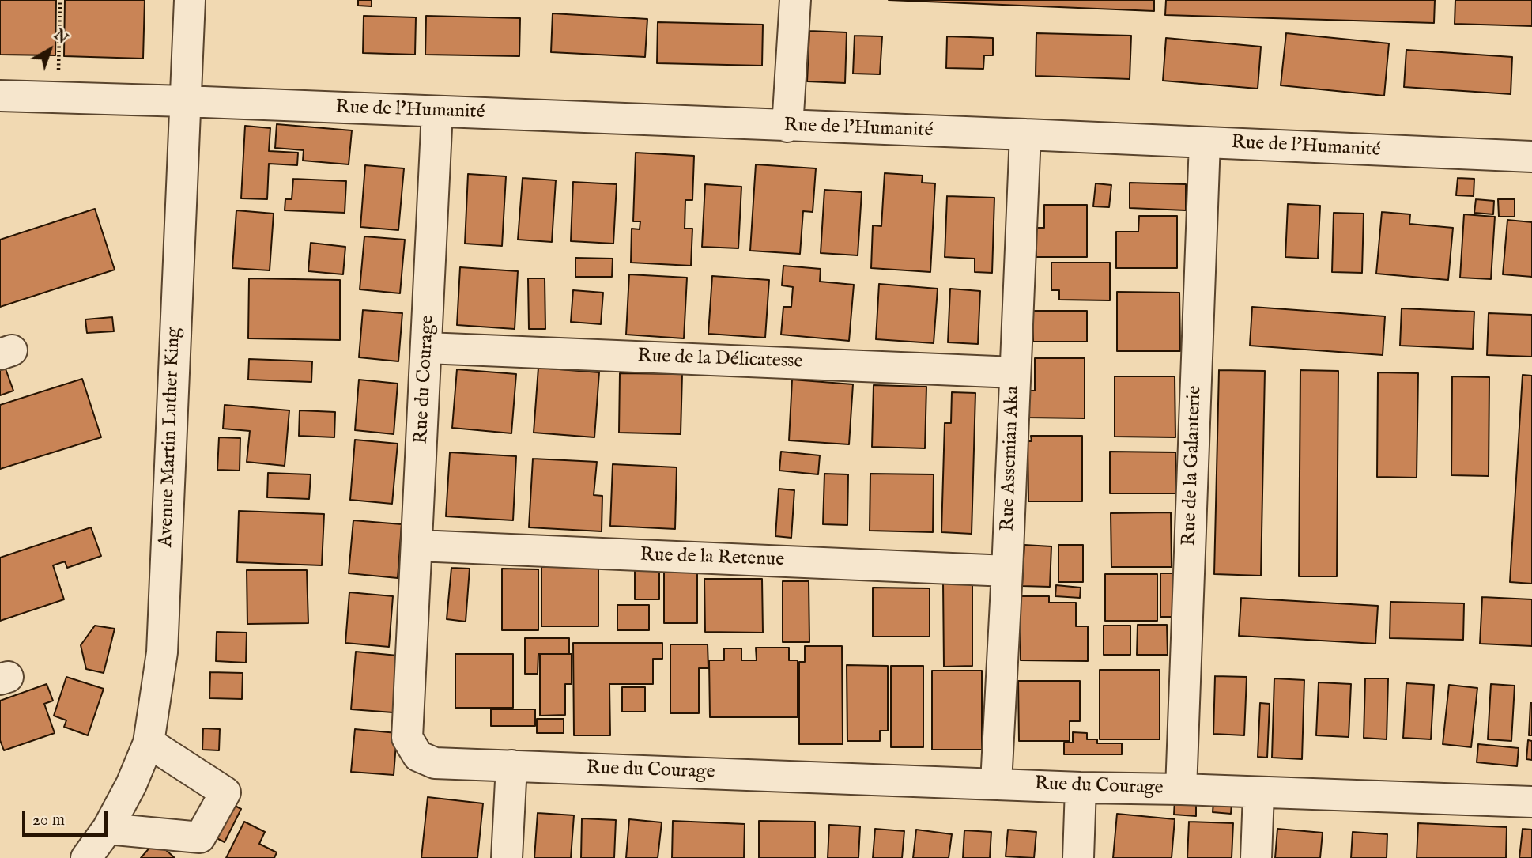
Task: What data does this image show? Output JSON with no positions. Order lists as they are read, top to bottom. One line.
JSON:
{"streets":{"street":["Rue de l'Humanité","Rue de la Délicatesse","Rue du Courage","Avenue Martin Luther King","Rue Assemian Aka","Rue de la Galanterie","Rue de la Retenue"]},"crossings":[["Rue de l'Humanité","Rue du Courage"],["Rue de l'Humanité","Avenue Martin Luther King"],["Rue de l'Humanité","Rue Assemian Aka"],["Rue de l'Humanité","Rue de la Galanterie"],["Rue de la Délicatesse","Rue du Courage"],["Rue de la Délicatesse","Rue Assemian Aka"],["Rue du Courage","Rue Assemian Aka"],["Rue du Courage","Rue de la Galanterie"],["Rue du Courage","Rue de la Retenue"],["Rue Assemian Aka","Rue de la Retenue"]],"scale_bar":"20 m","north":"top right"}
